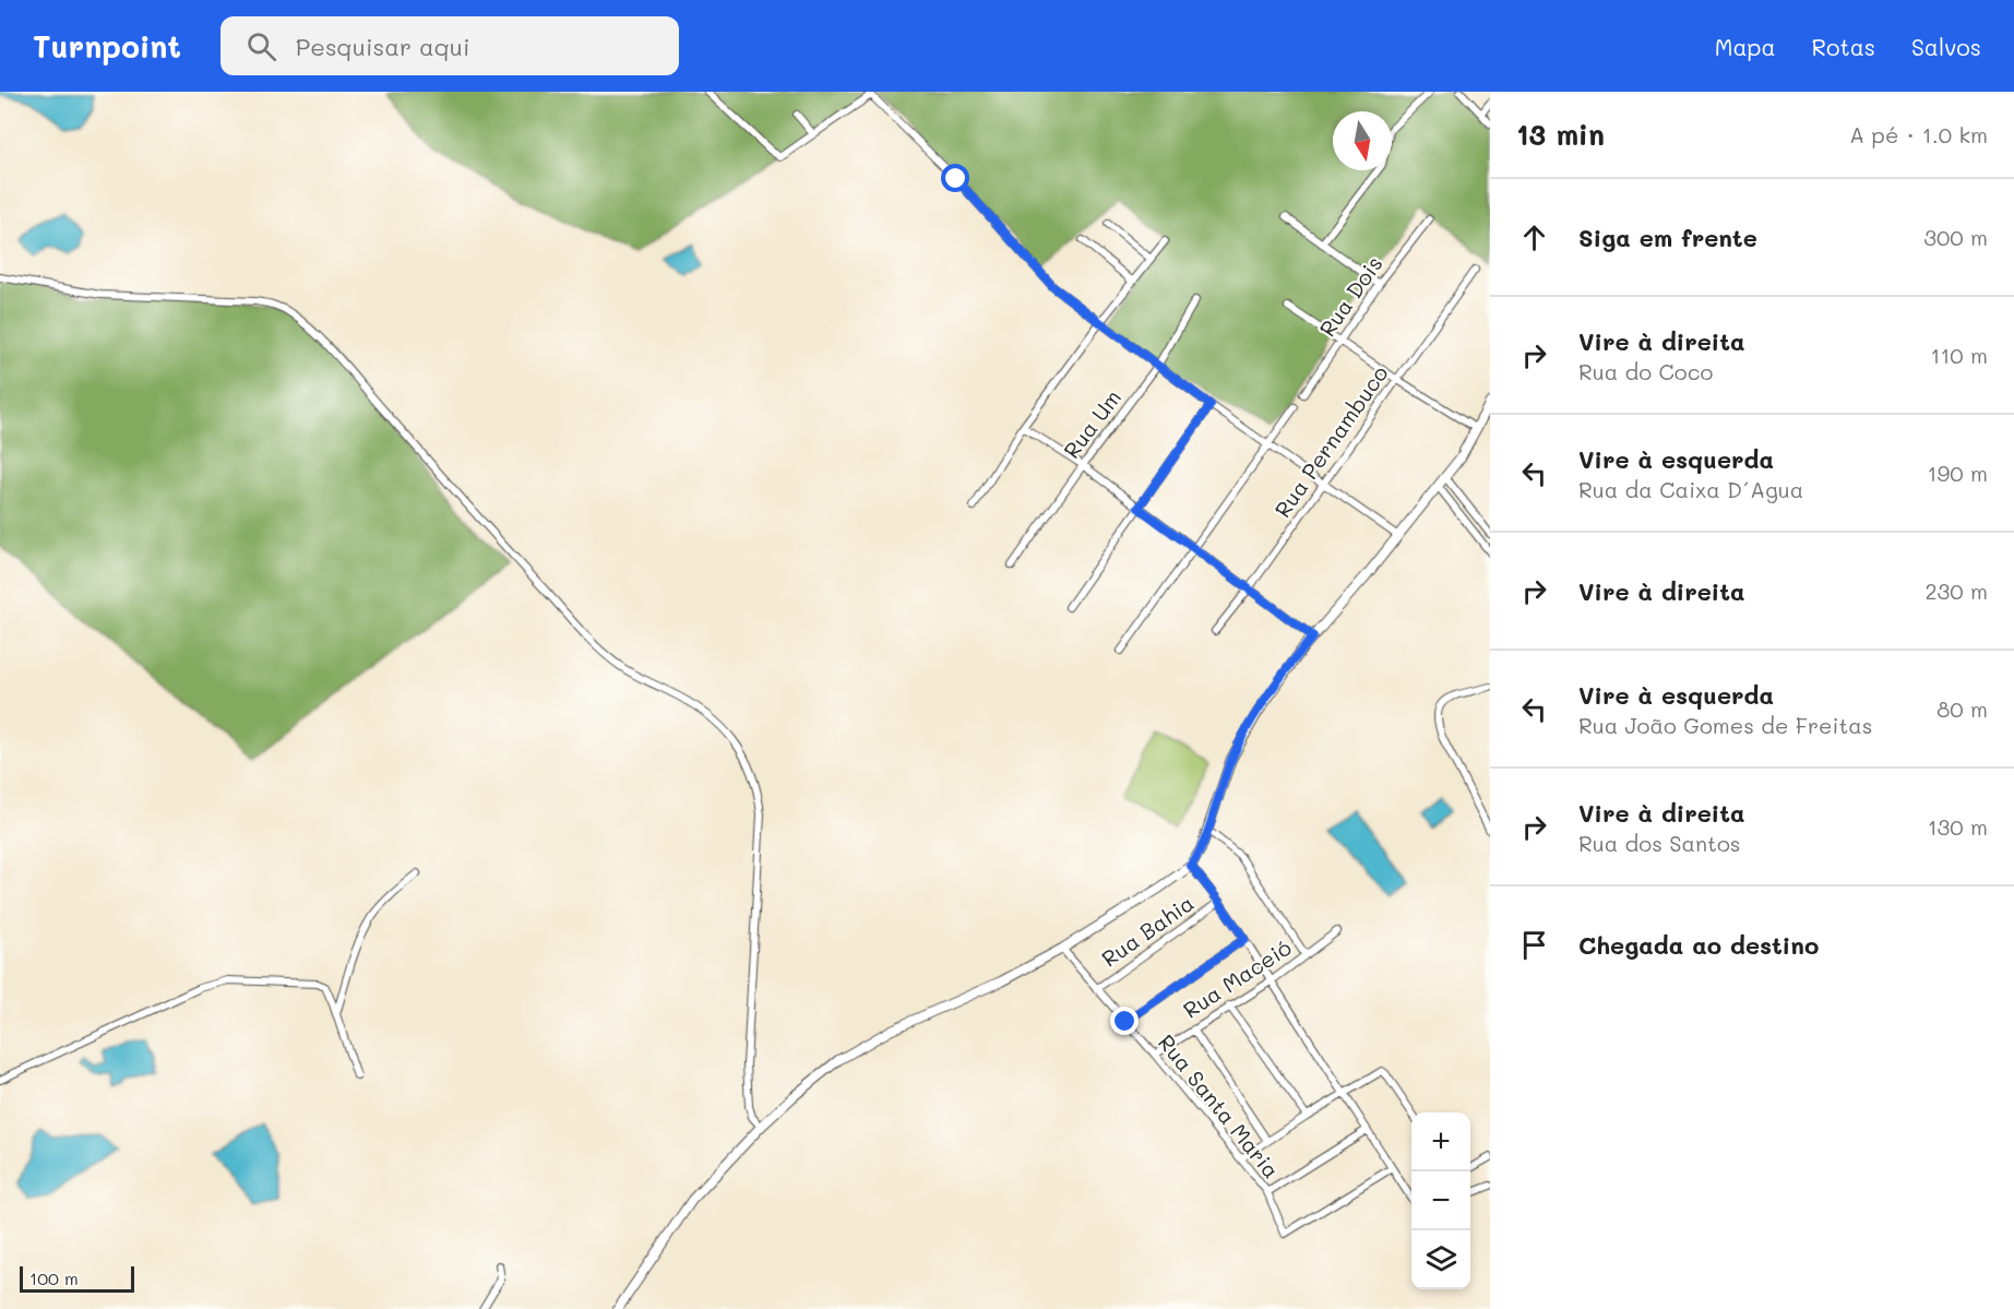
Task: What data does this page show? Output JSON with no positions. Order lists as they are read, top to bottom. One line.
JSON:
{"streets":{"street":["Rua Dois","Rua Um","Rua Pernambuco","Rua Bahia","Rua Maceió","Rua Santa Maria"]},"crossings":[["Rua Bahia","Rua Santa Maria"],["Rua Maceió","Rua Santa Maria"]],"scale_bar":"100 m","north":"bottom","page":{"header":"Turnpoint","search":"Pesquisar aqui","nav":["Mapa","Rotas","Salvos"],"heading":["13 min","A pé · 1.0 km"],"list":[["Siga em frente","300 m"],["Vire à direita","Rua do Coco","110 m"],["Vire à esquerda","Rua da Caixa D´Agua","190 m"],["Vire à direita","230 m"],["Vire à esquerda","Rua João Gomes de Freitas","80 m"],["Vire à direita","Rua dos Santos","130 m"],"Chegada ao destino"],"map_buttons":["+","−"],"scale":"100 m"}}
